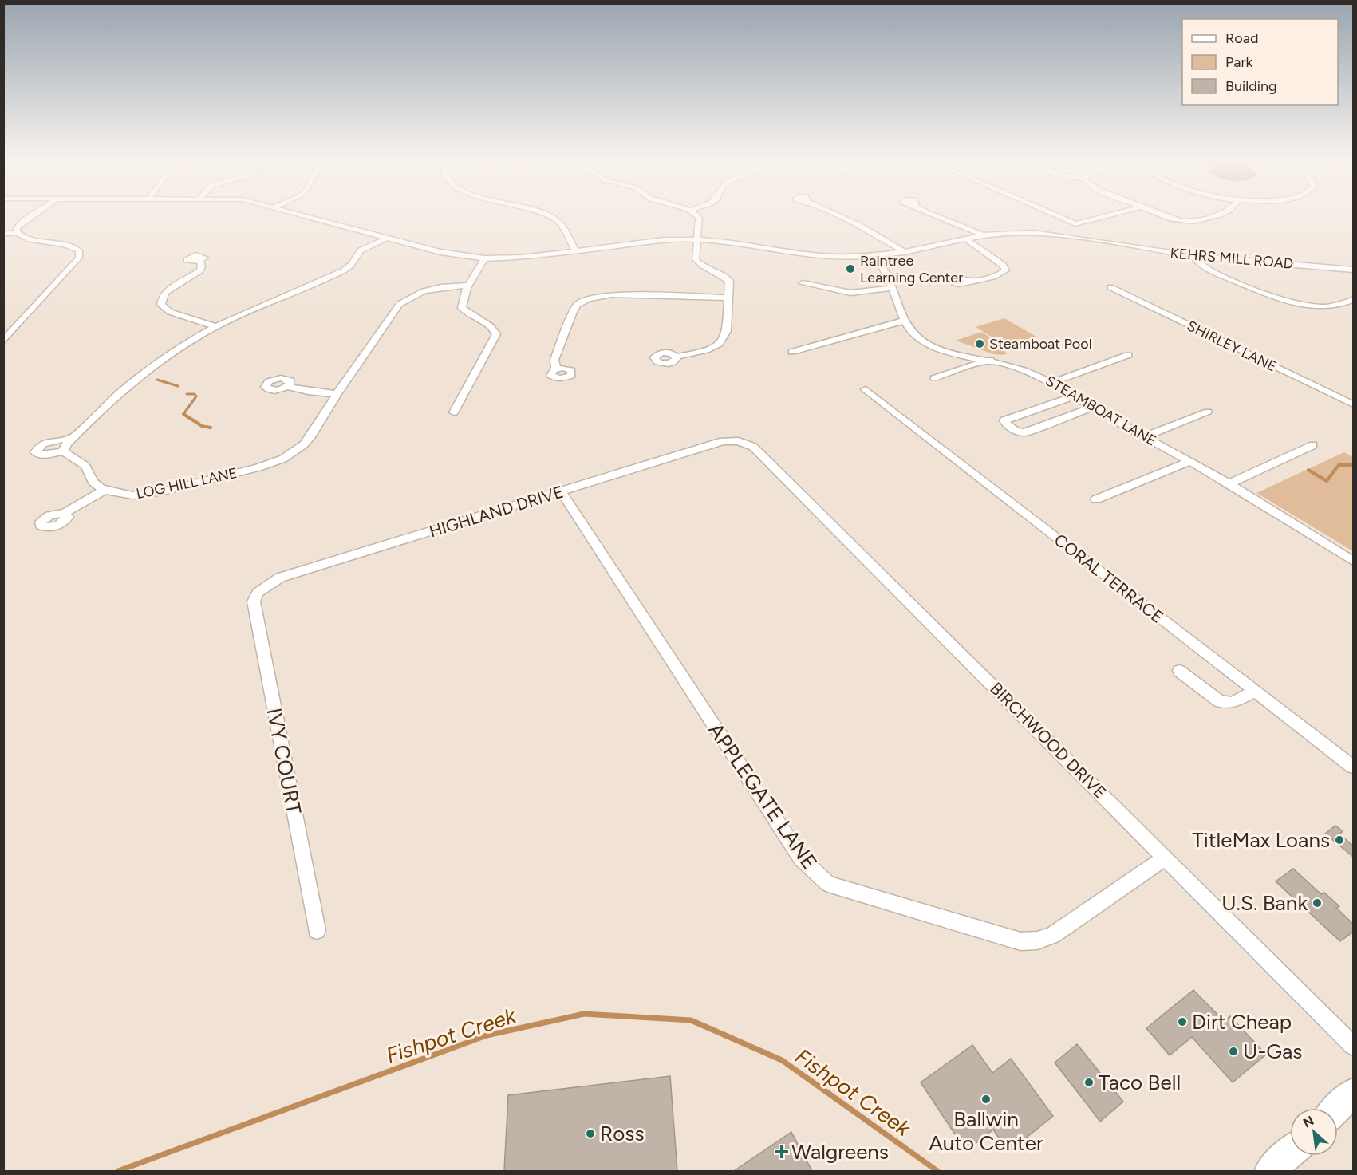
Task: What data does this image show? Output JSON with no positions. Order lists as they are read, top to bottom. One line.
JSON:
{"streets":{"street":["KEHRS MILL ROAD","SHIRLEY LANE","STEAMBOAT LANE","LOG HILL LANE","HIGHLAND DRIVE","CORAL TERRACE","BIRCHWOOD DRIVE","IVY COURT","APPLEGATE LANE"]},"crossings":[["KEHRS MILL ROAD","STEAMBOAT LANE"],["HIGHLAND DRIVE","BIRCHWOOD DRIVE"],["HIGHLAND DRIVE","IVY COURT"],["HIGHLAND DRIVE","APPLEGATE LANE"],["BIRCHWOOD DRIVE","APPLEGATE LANE"]],"water":["Fishpot Creek"],"places":{"other":["Raintree Learning Center","Steamboat Pool","TitleMax Loans","U.S. Bank","Dirt Cheap","U-Gas","Taco Bell","Ballwin Auto Center","Ross"],"health":["Walgreens"]},"legend":["Road","Park","Building"],"north":"top left"}
